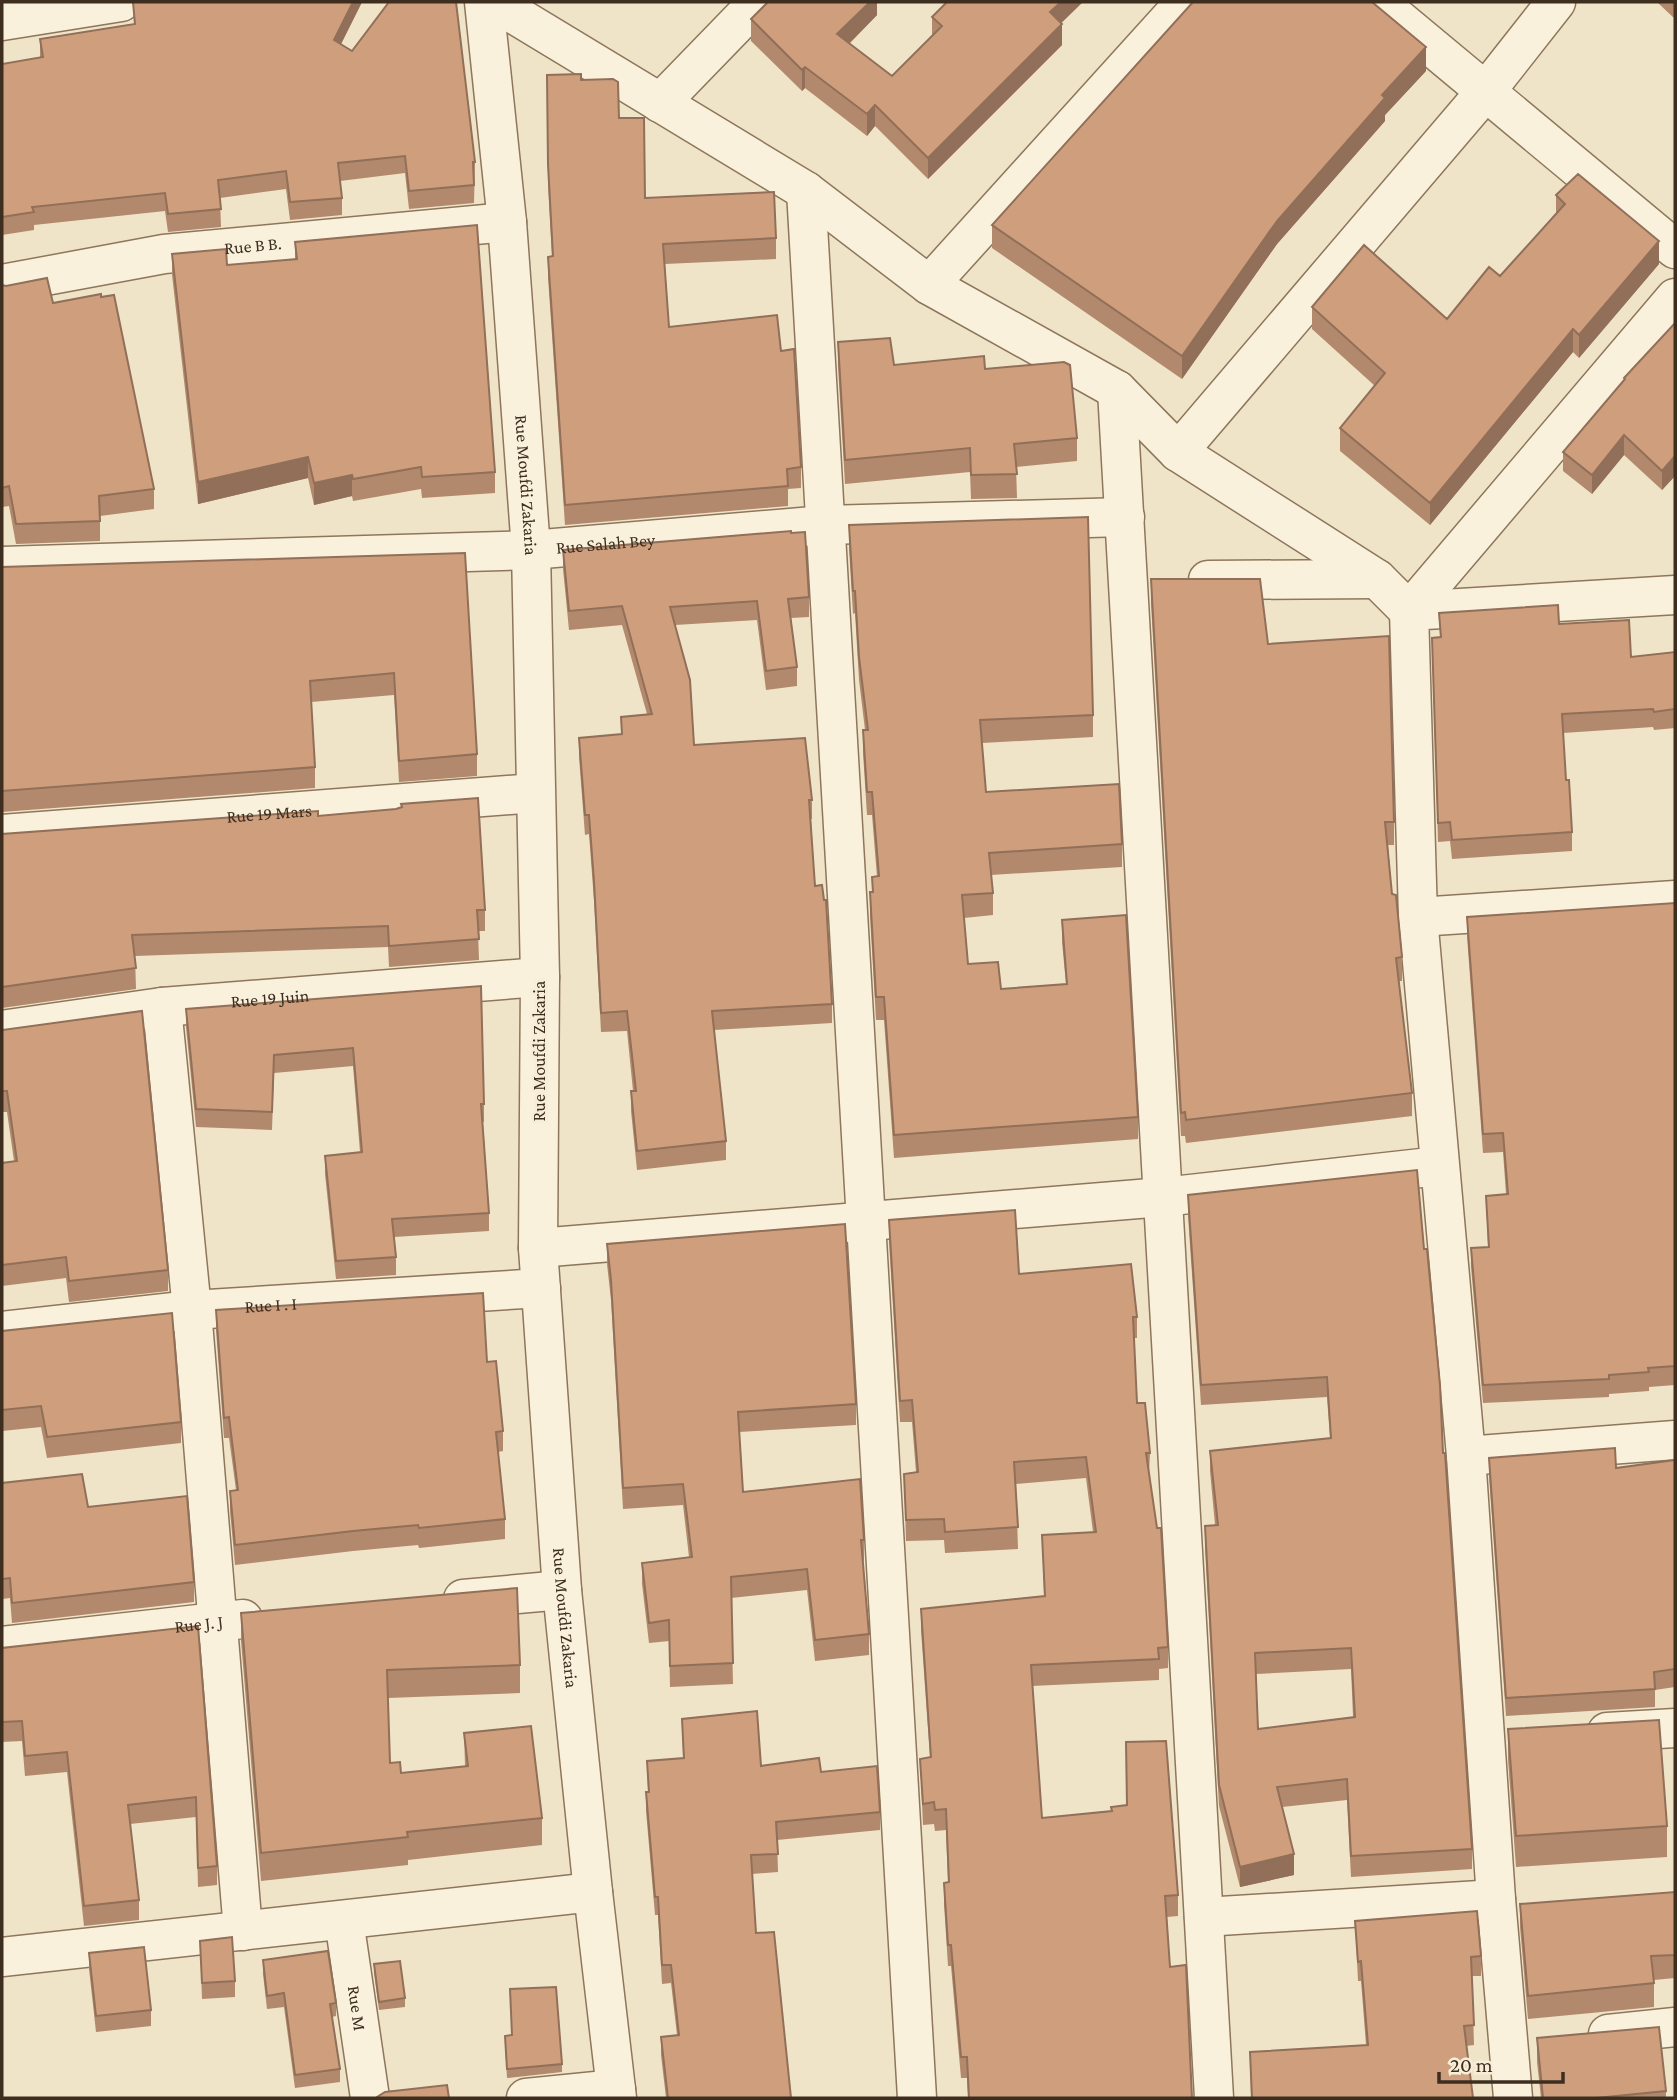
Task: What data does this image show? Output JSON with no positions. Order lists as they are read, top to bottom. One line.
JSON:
{"streets":{"street":["Rue B B.","Rue Moufdi Zakaria","Rue Salah Bey","Rue 19 Mars","Rue 19 Juin","Rue I . I","Rue J. J","Rue M"]},"crossings":[["Rue B B.","Rue Moufdi Zakaria"],["Rue Moufdi Zakaria","Rue Salah Bey"],["Rue Moufdi Zakaria","Rue 19 Mars"],["Rue Moufdi Zakaria","Rue 19 Juin"],["Rue Moufdi Zakaria","Rue I . I"]],"scale_bar":"20 m"}
